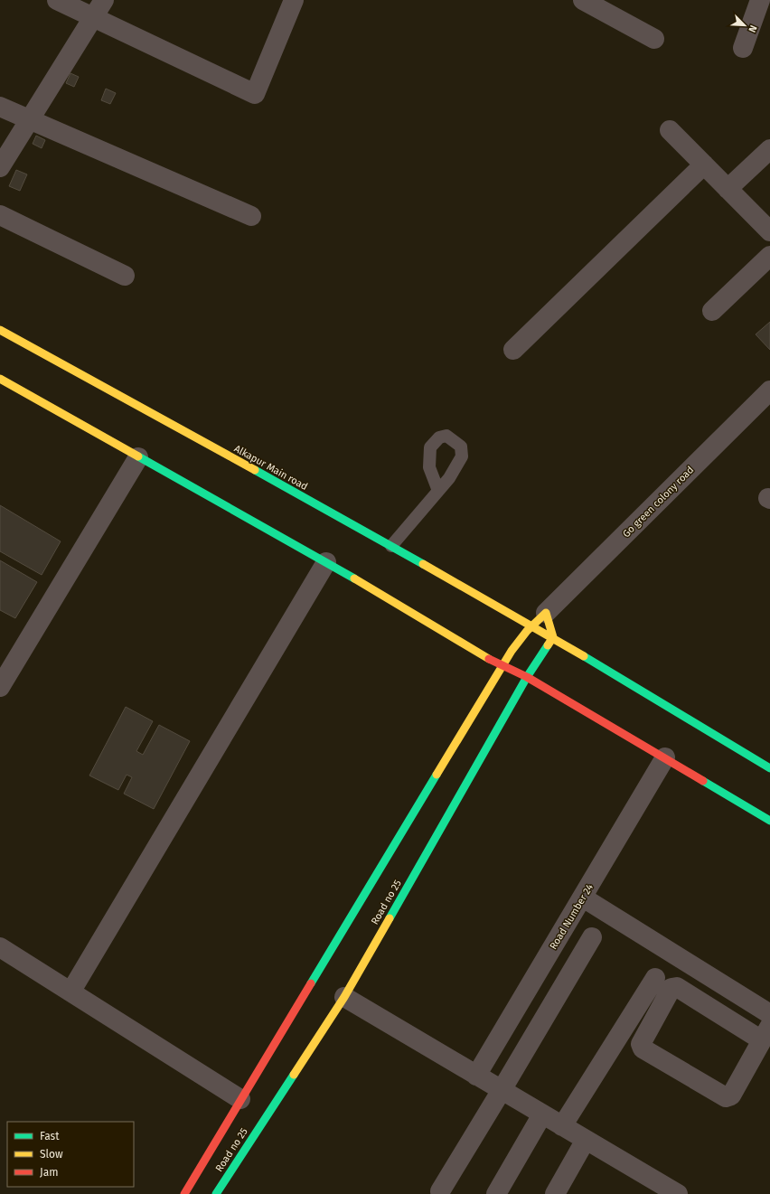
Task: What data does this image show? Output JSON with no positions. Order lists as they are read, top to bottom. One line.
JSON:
{"streets":{"street":["Alkapur Main road","Go green colony road","Road no 25","Road Number 24"]},"crossings":[["Alkapur Main road","Go green colony road"],["Alkapur Main road","Road no 25"],["Go green colony road","Road no 25"]],"legend":["Fast","Slow","Jam"],"north":"bottom right"}
